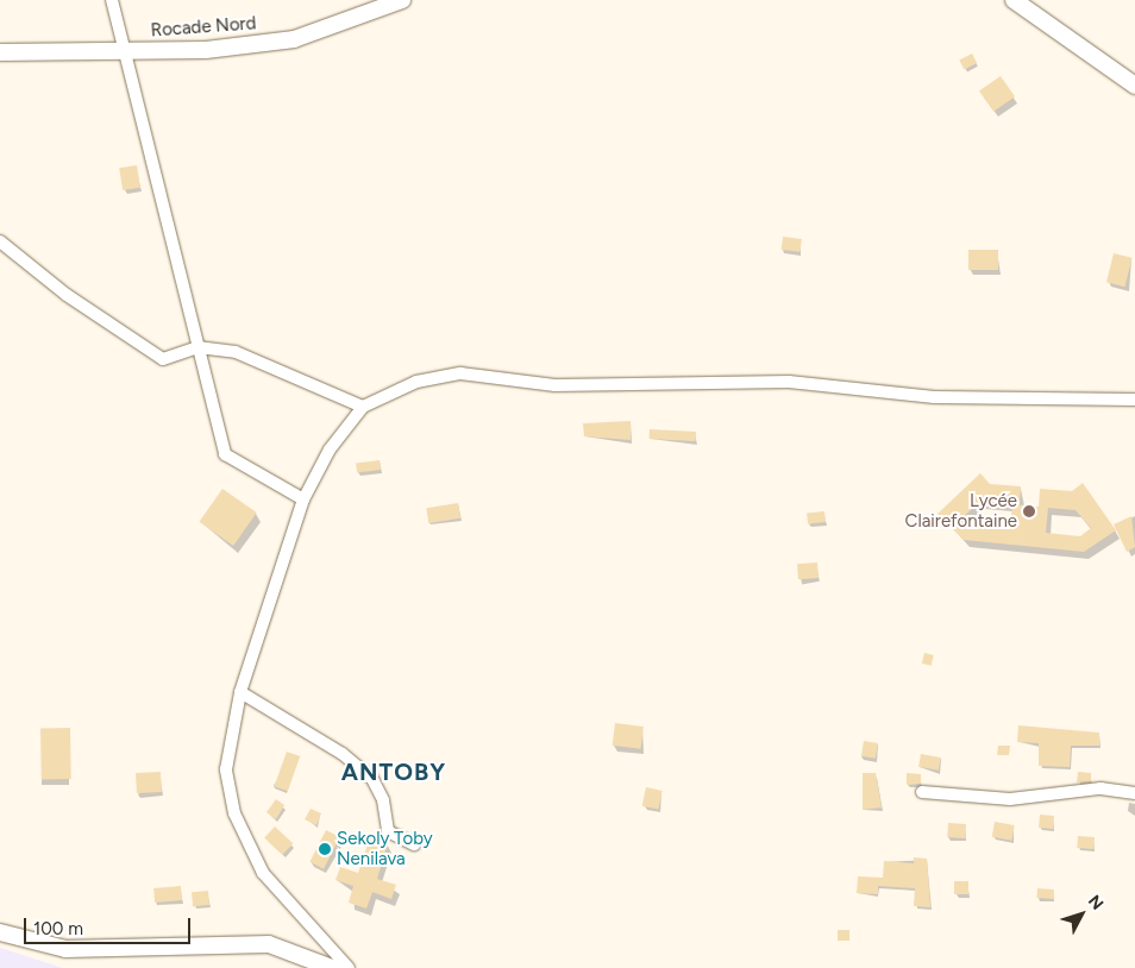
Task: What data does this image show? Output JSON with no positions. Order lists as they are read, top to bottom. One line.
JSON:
{"streets":{"main road":["Rocade Nord"]},"districts":["ANTOBY"],"places":["Lycée Clairefontaine","Sekoly Toby Nenilava"],"scale_bar":"100 m","north":"top right"}
